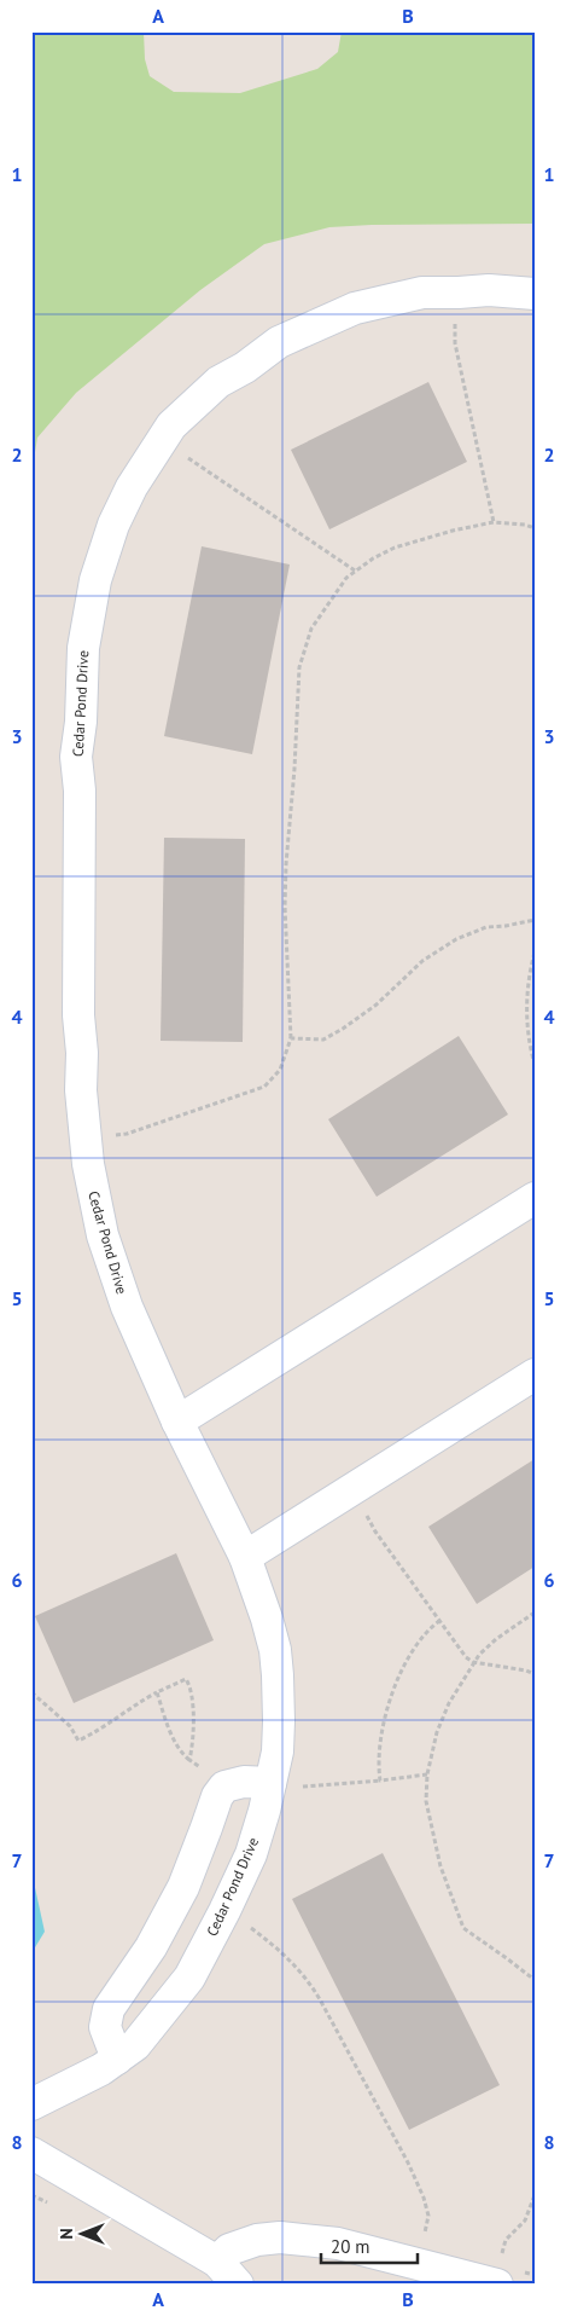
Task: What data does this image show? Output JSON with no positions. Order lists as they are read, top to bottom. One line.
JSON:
{"streets":{"street":["Cedar Pond Drive"]},"scale_bar":"20 m","north":"left","grid":{"columns":["A","B"],"rows":["1","2","3","4","5","6","7","8"]}}
